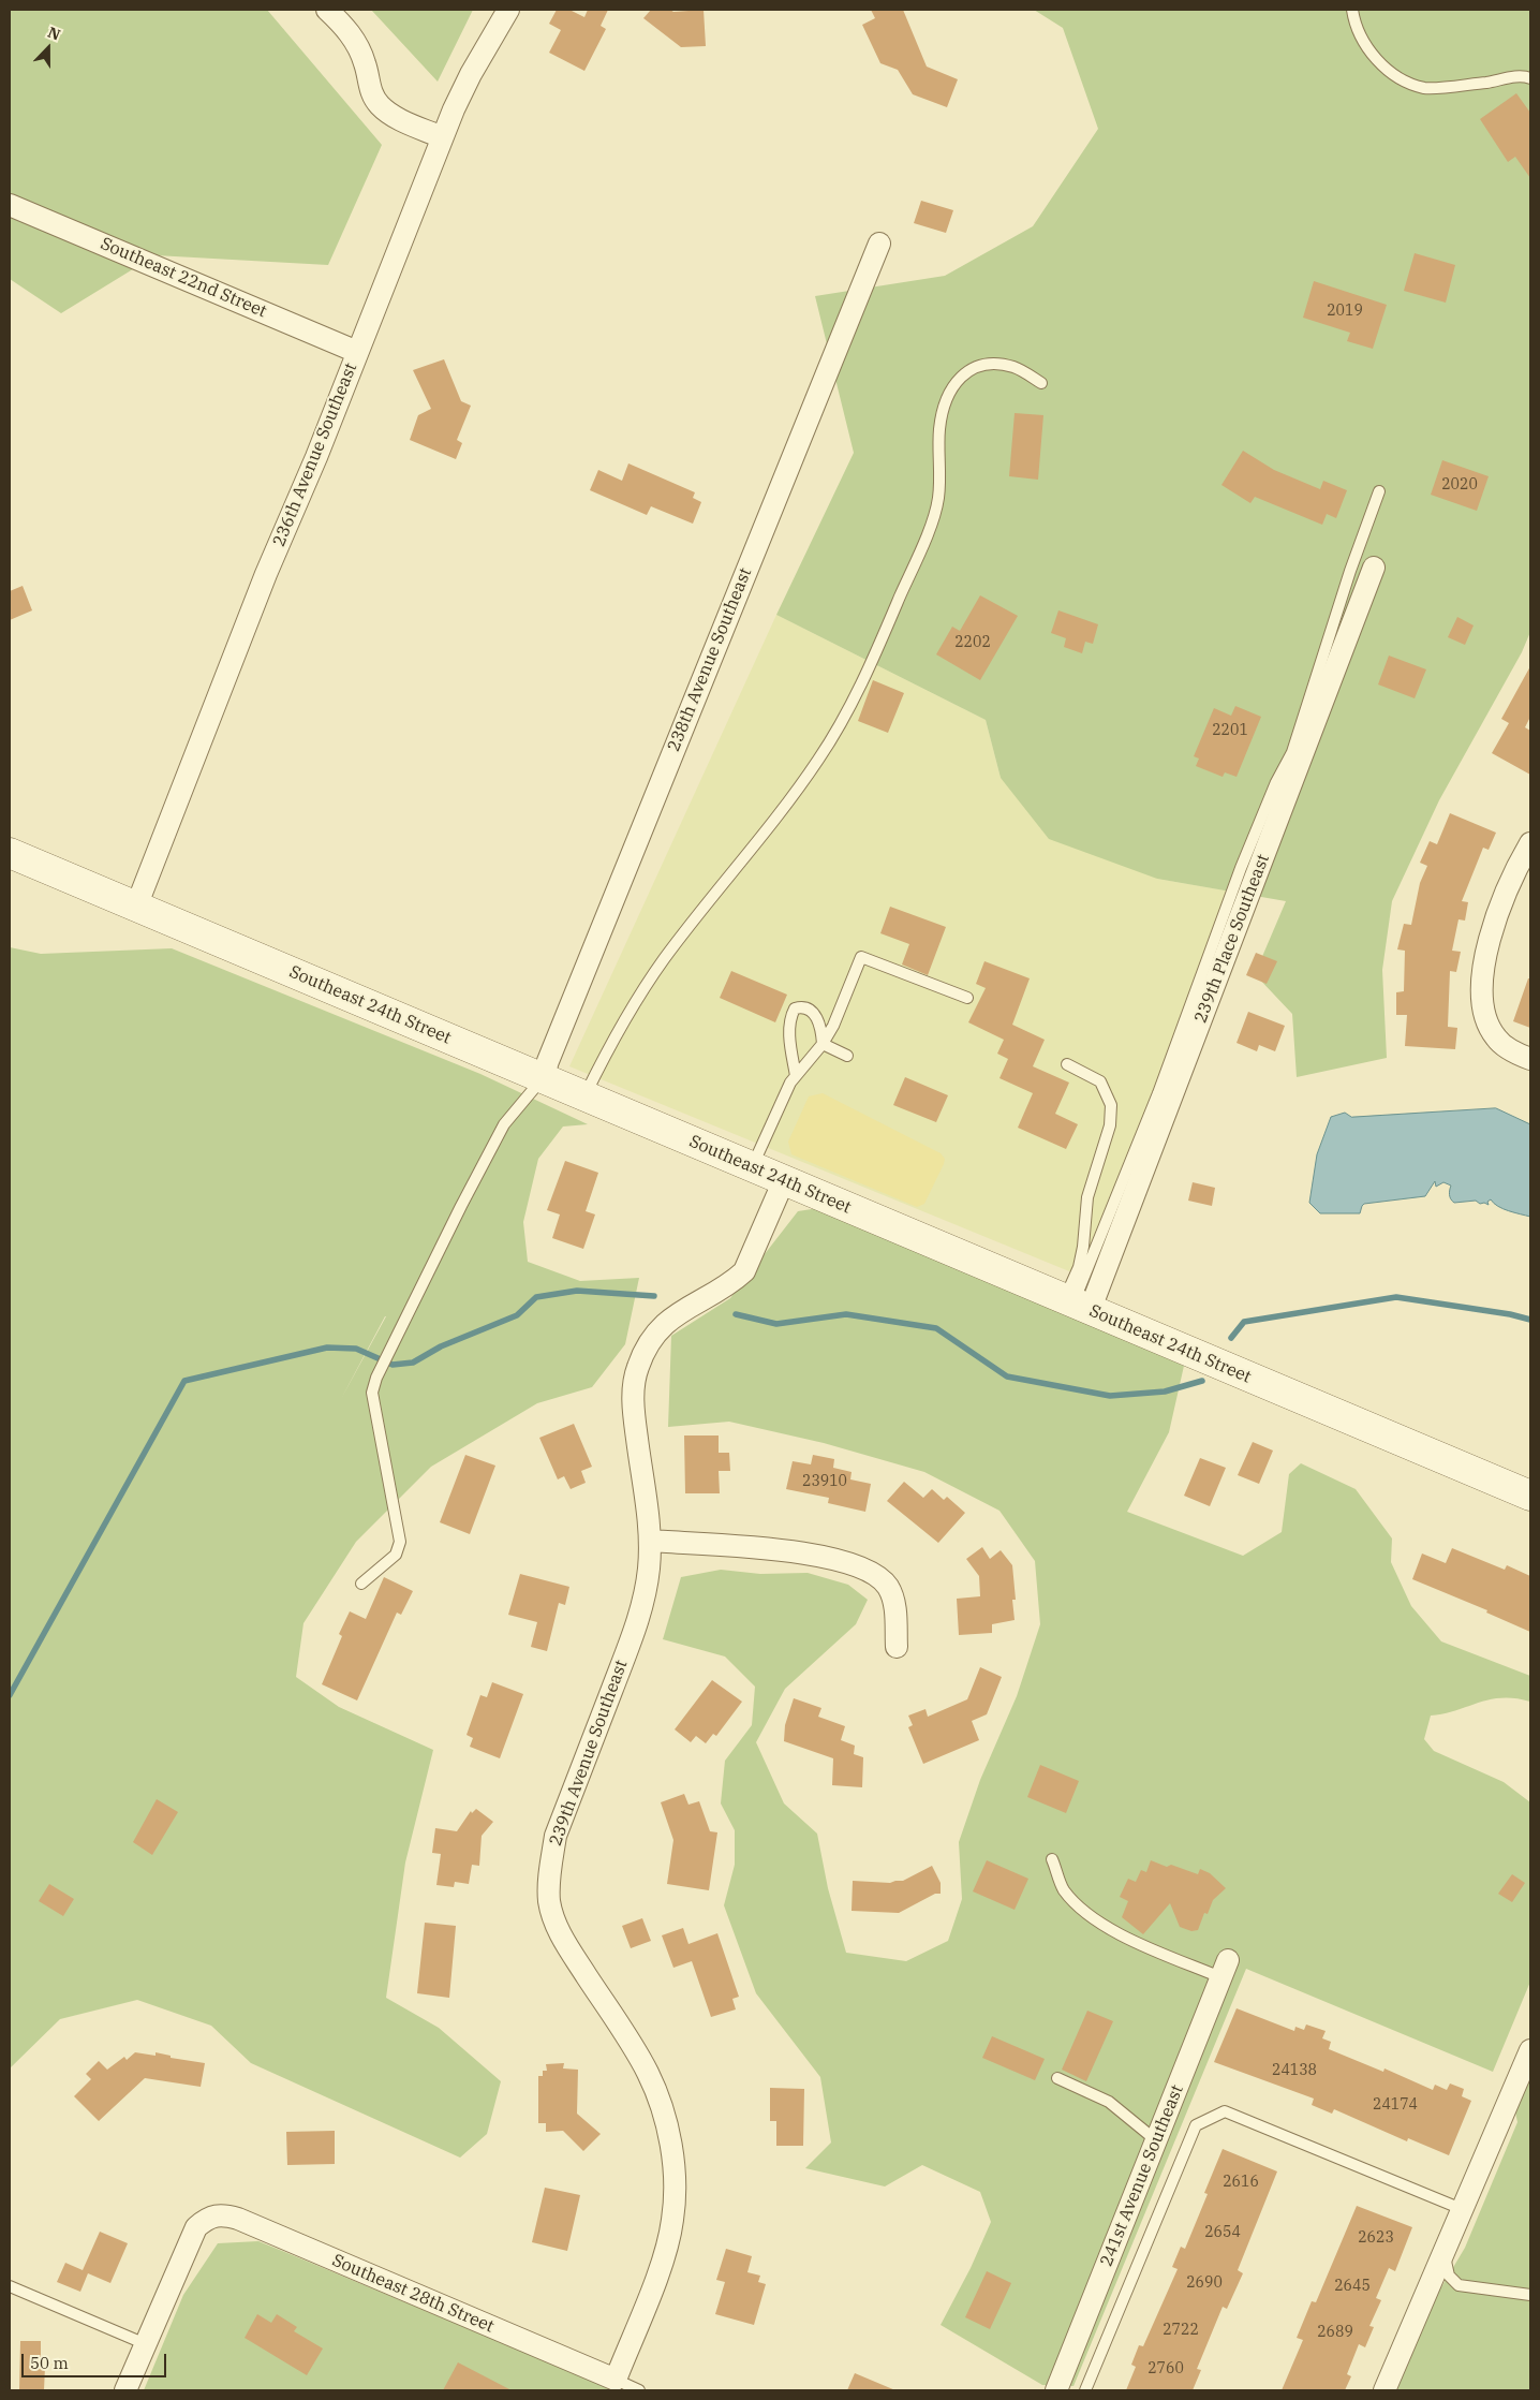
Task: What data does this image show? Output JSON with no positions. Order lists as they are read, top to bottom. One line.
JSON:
{"streets":{"street":["Southeast 22nd Street","236th Avenue Southeast","238th Avenue Southeast","239th Place Southeast","Southeast 24th Street","239th Avenue Southeast","241st Avenue Southeast","Southeast 28th Street"]},"crossings":[["Southeast 22nd Street","236th Avenue Southeast"],["236th Avenue Southeast","Southeast 24th Street"],["238th Avenue Southeast","Southeast 24th Street"],["239th Place Southeast","Southeast 24th Street"],["Southeast 24th Street","239th Avenue Southeast"],["239th Avenue Southeast","Southeast 28th Street"]],"house_numbers":["2019","2020","2202","2201","23910","24138","24174","2616","2654","2623","2690","2645","2722","2689","2760"],"scale_bar":"50 m","north":"top"}
